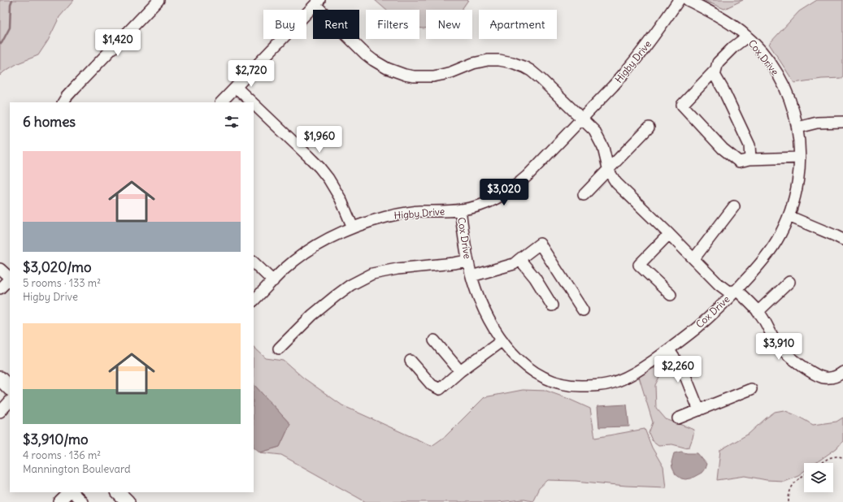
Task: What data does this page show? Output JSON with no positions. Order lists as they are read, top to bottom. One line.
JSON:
{"streets":{"street":["Cox Drive","Higby Drive"]},"crossings":[["Cox Drive","Higby Drive"]],"page":{"chip":["Buy","Rent","Filters","New","Apartment"],"price":["$1,420","$2,720","$1,960","$3,020","$3,910","$2,260"],"heading":"6 homes","list":[{"name":"$3,020/mo","note":"5 rooms · 133 m² · Higby Drive"},{"name":"$3,910/mo","note":"4 rooms · 136 m² · Mannington Boulevard"}]}}
